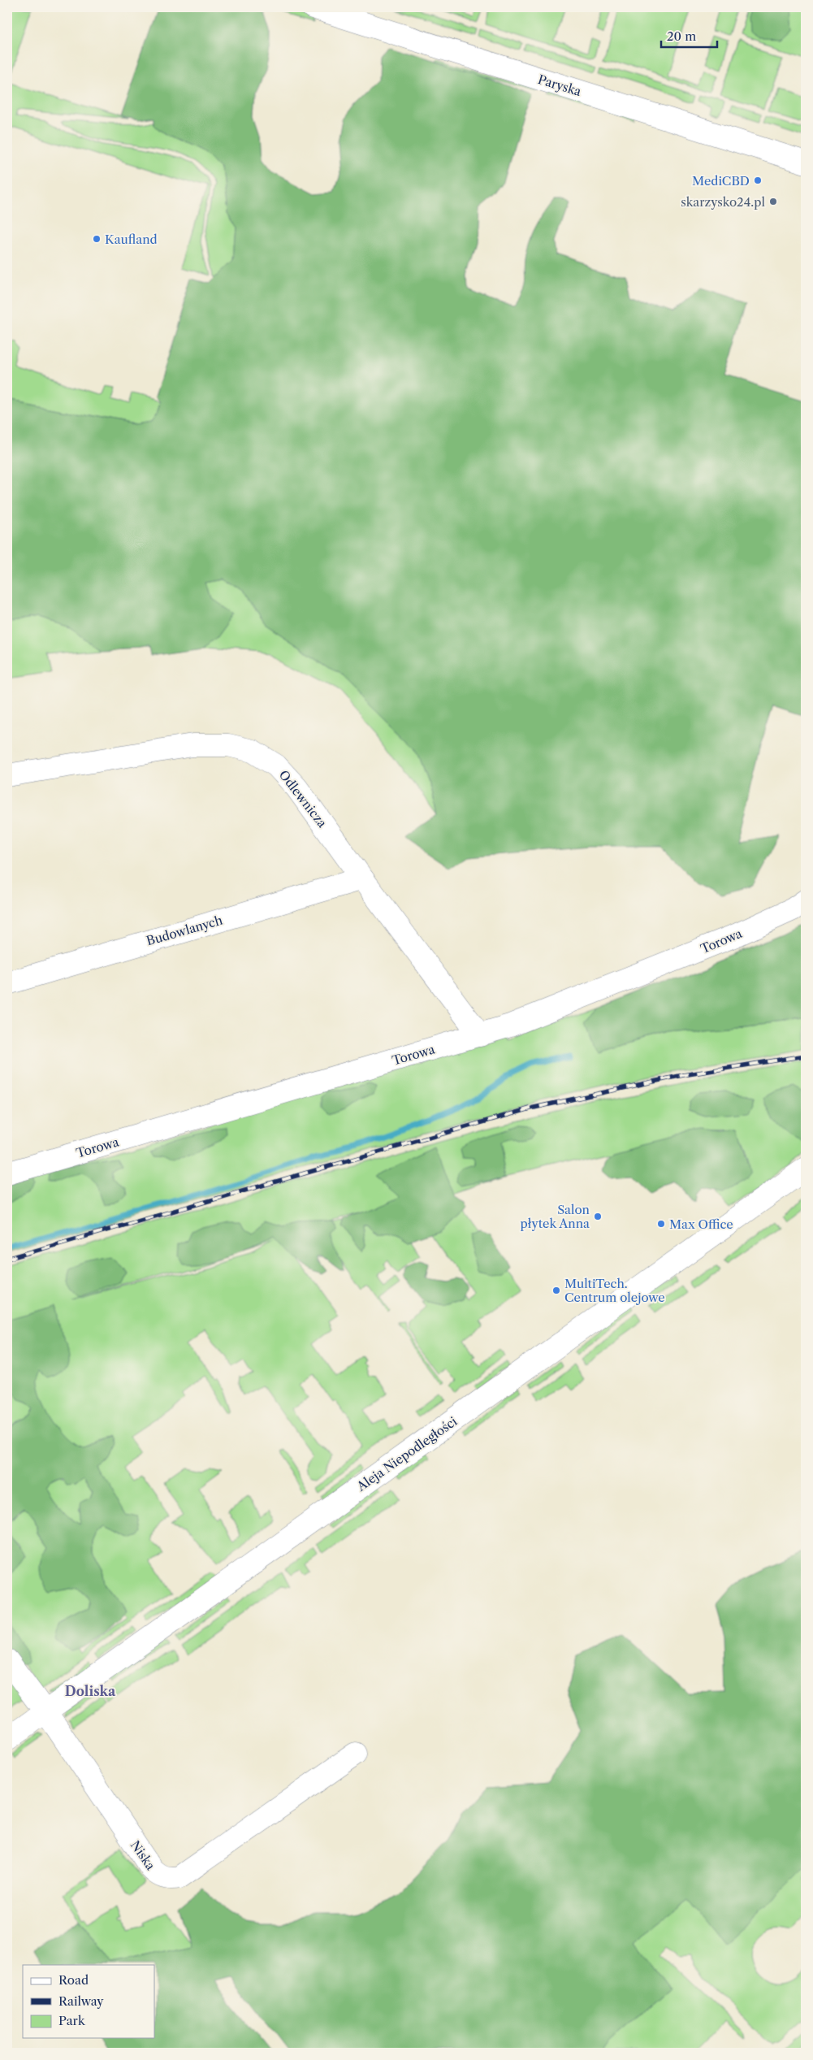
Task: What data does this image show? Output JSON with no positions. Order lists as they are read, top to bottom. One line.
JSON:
{"streets":{"street":["Paryska","Odlewnicza","Budowlanych","Torowa","Aleja Niepodległości","Niska"]},"crossings":[["Odlewnicza","Budowlanych"],["Odlewnicza","Torowa"],["Aleja Niepodległości","Niska"]],"districts":["Doliska"],"places":["MediCBD","skarzysko24.pl","Kaufland","Salon płytek Anna","Max Office","MultiTech. Centrum olejowe"],"legend":["Road","Railway","Park"],"scale_bar":"20 m"}
